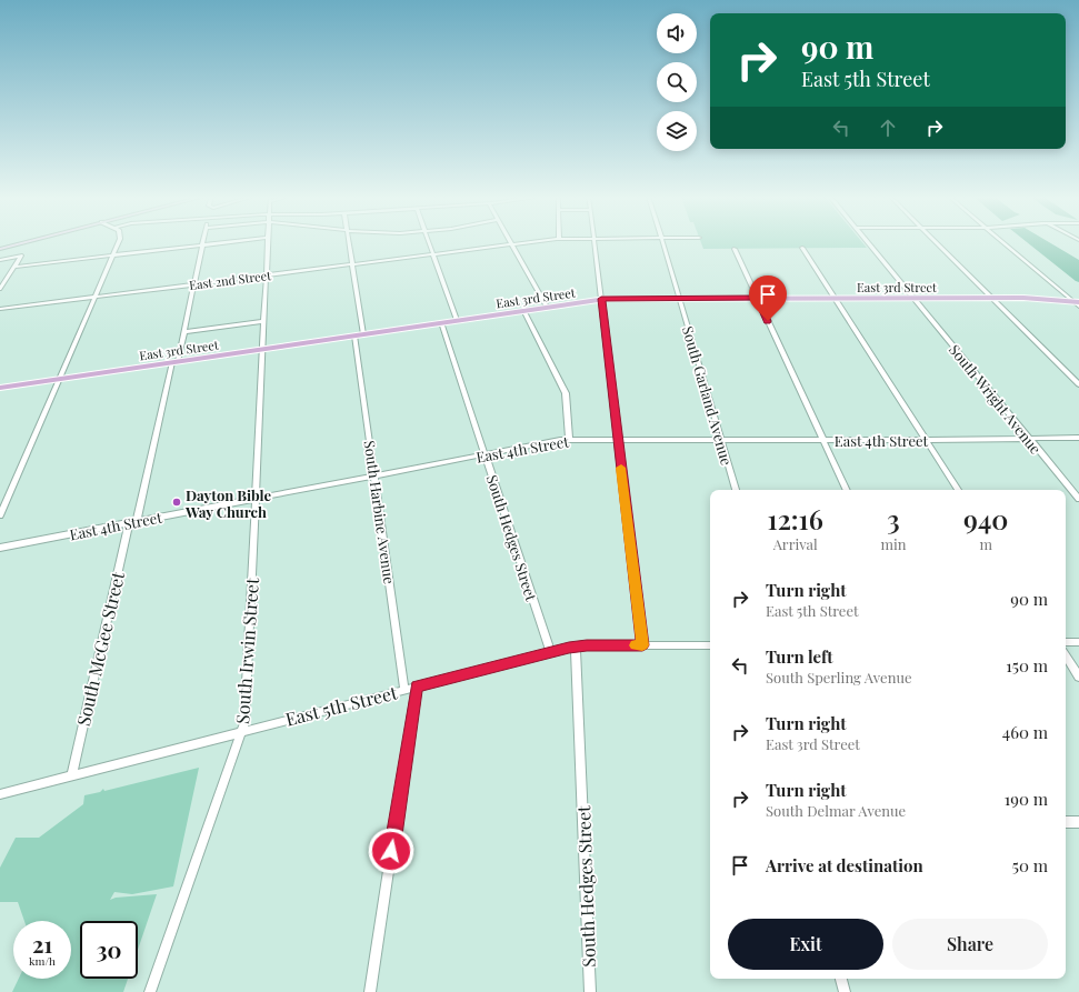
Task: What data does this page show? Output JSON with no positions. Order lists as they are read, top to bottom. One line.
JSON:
{"streets":{"main road":["East 3rd Street"],"street":["East 2nd Street","South Garland Avenue","South Wright Avenue","East 4th Street","South Harbine Avenue","South Hedges Street","South McGee Street","South Irwin Street","East 5th Street"]},"crossings":[["East 2nd Street","South McGee Street"],["East 2nd Street","South Irwin Street"],["East 3rd Street","South Garland Avenue"],["East 3rd Street","South Wright Avenue"],["East 3rd Street","South Harbine Avenue"],["East 3rd Street","South Hedges Street"],["East 3rd Street","South McGee Street"],["East 3rd Street","South Irwin Street"],["South Garland Avenue","East 4th Street"],["South Wright Avenue","East 4th Street"],["East 4th Street","South Harbine Avenue"],["East 4th Street","South Hedges Street"],["East 4th Street","South McGee Street"],["East 4th Street","South Irwin Street"],["South Harbine Avenue","East 5th Street"],["South Hedges Street","East 5th Street"],["South McGee Street","East 5th Street"],["South Irwin Street","East 5th Street"]],"places":["Dayton Bible Way Church"],"page":{"turn":["90 m","East 5th Street"],"eta":["12:16","Arrival","3","min","940","m"],"list":[{"name":"Turn right","note":"East 5th Street","value":"90 m"},{"name":"Turn left","note":"South Sperling Avenue","value":"150 m"},{"name":"Turn right","note":"East 3rd Street","value":"460 m"},{"name":"Turn right","note":"South Delmar Avenue","value":"190 m"},{"name":"Arrive at destination","value":"50 m"}],"buttons":["Exit","Share"],"speed":"21 km/h","limit":"30"}}
